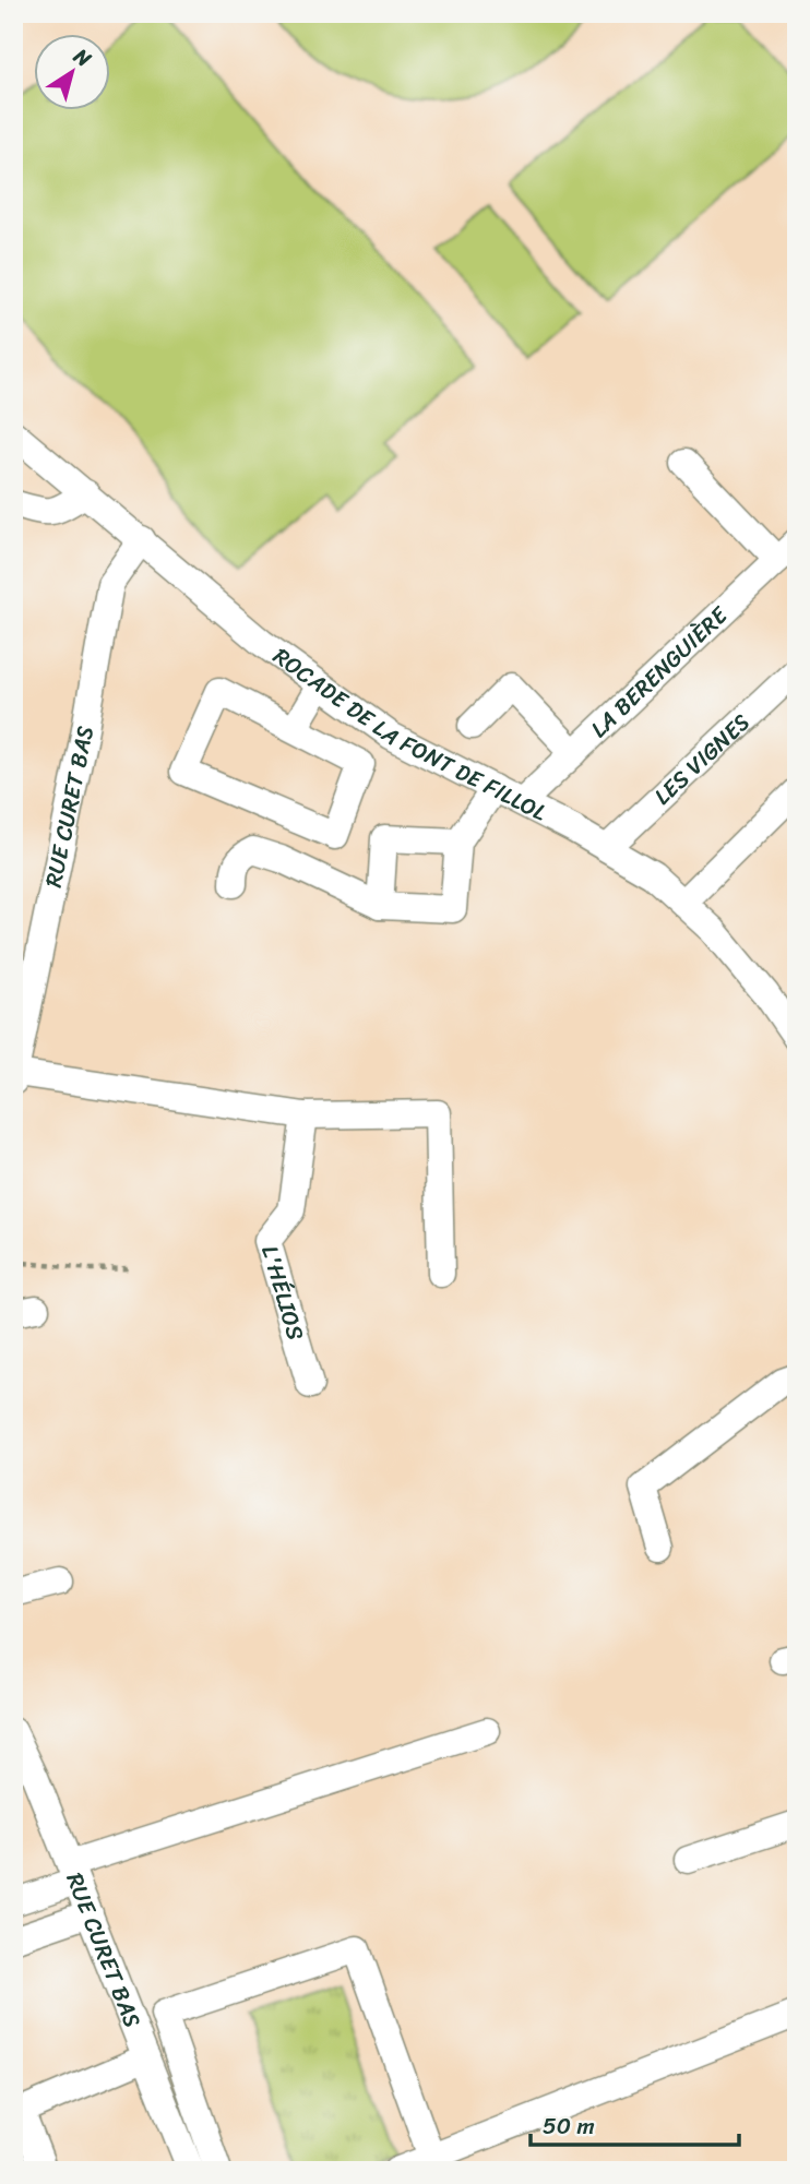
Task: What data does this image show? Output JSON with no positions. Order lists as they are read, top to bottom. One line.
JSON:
{"streets":{"street":["LA BERENGUIÈRE","ROCADE DE LA FONT DE FILLOL","LES VIGNES","RUE CURET BAS","L'HÉLIOS"]},"crossings":[["LA BERENGUIÈRE","ROCADE DE LA FONT DE FILLOL"],["ROCADE DE LA FONT DE FILLOL","LES VIGNES"],["ROCADE DE LA FONT DE FILLOL","RUE CURET BAS"]],"scale_bar":"50 m","north":"top right"}
